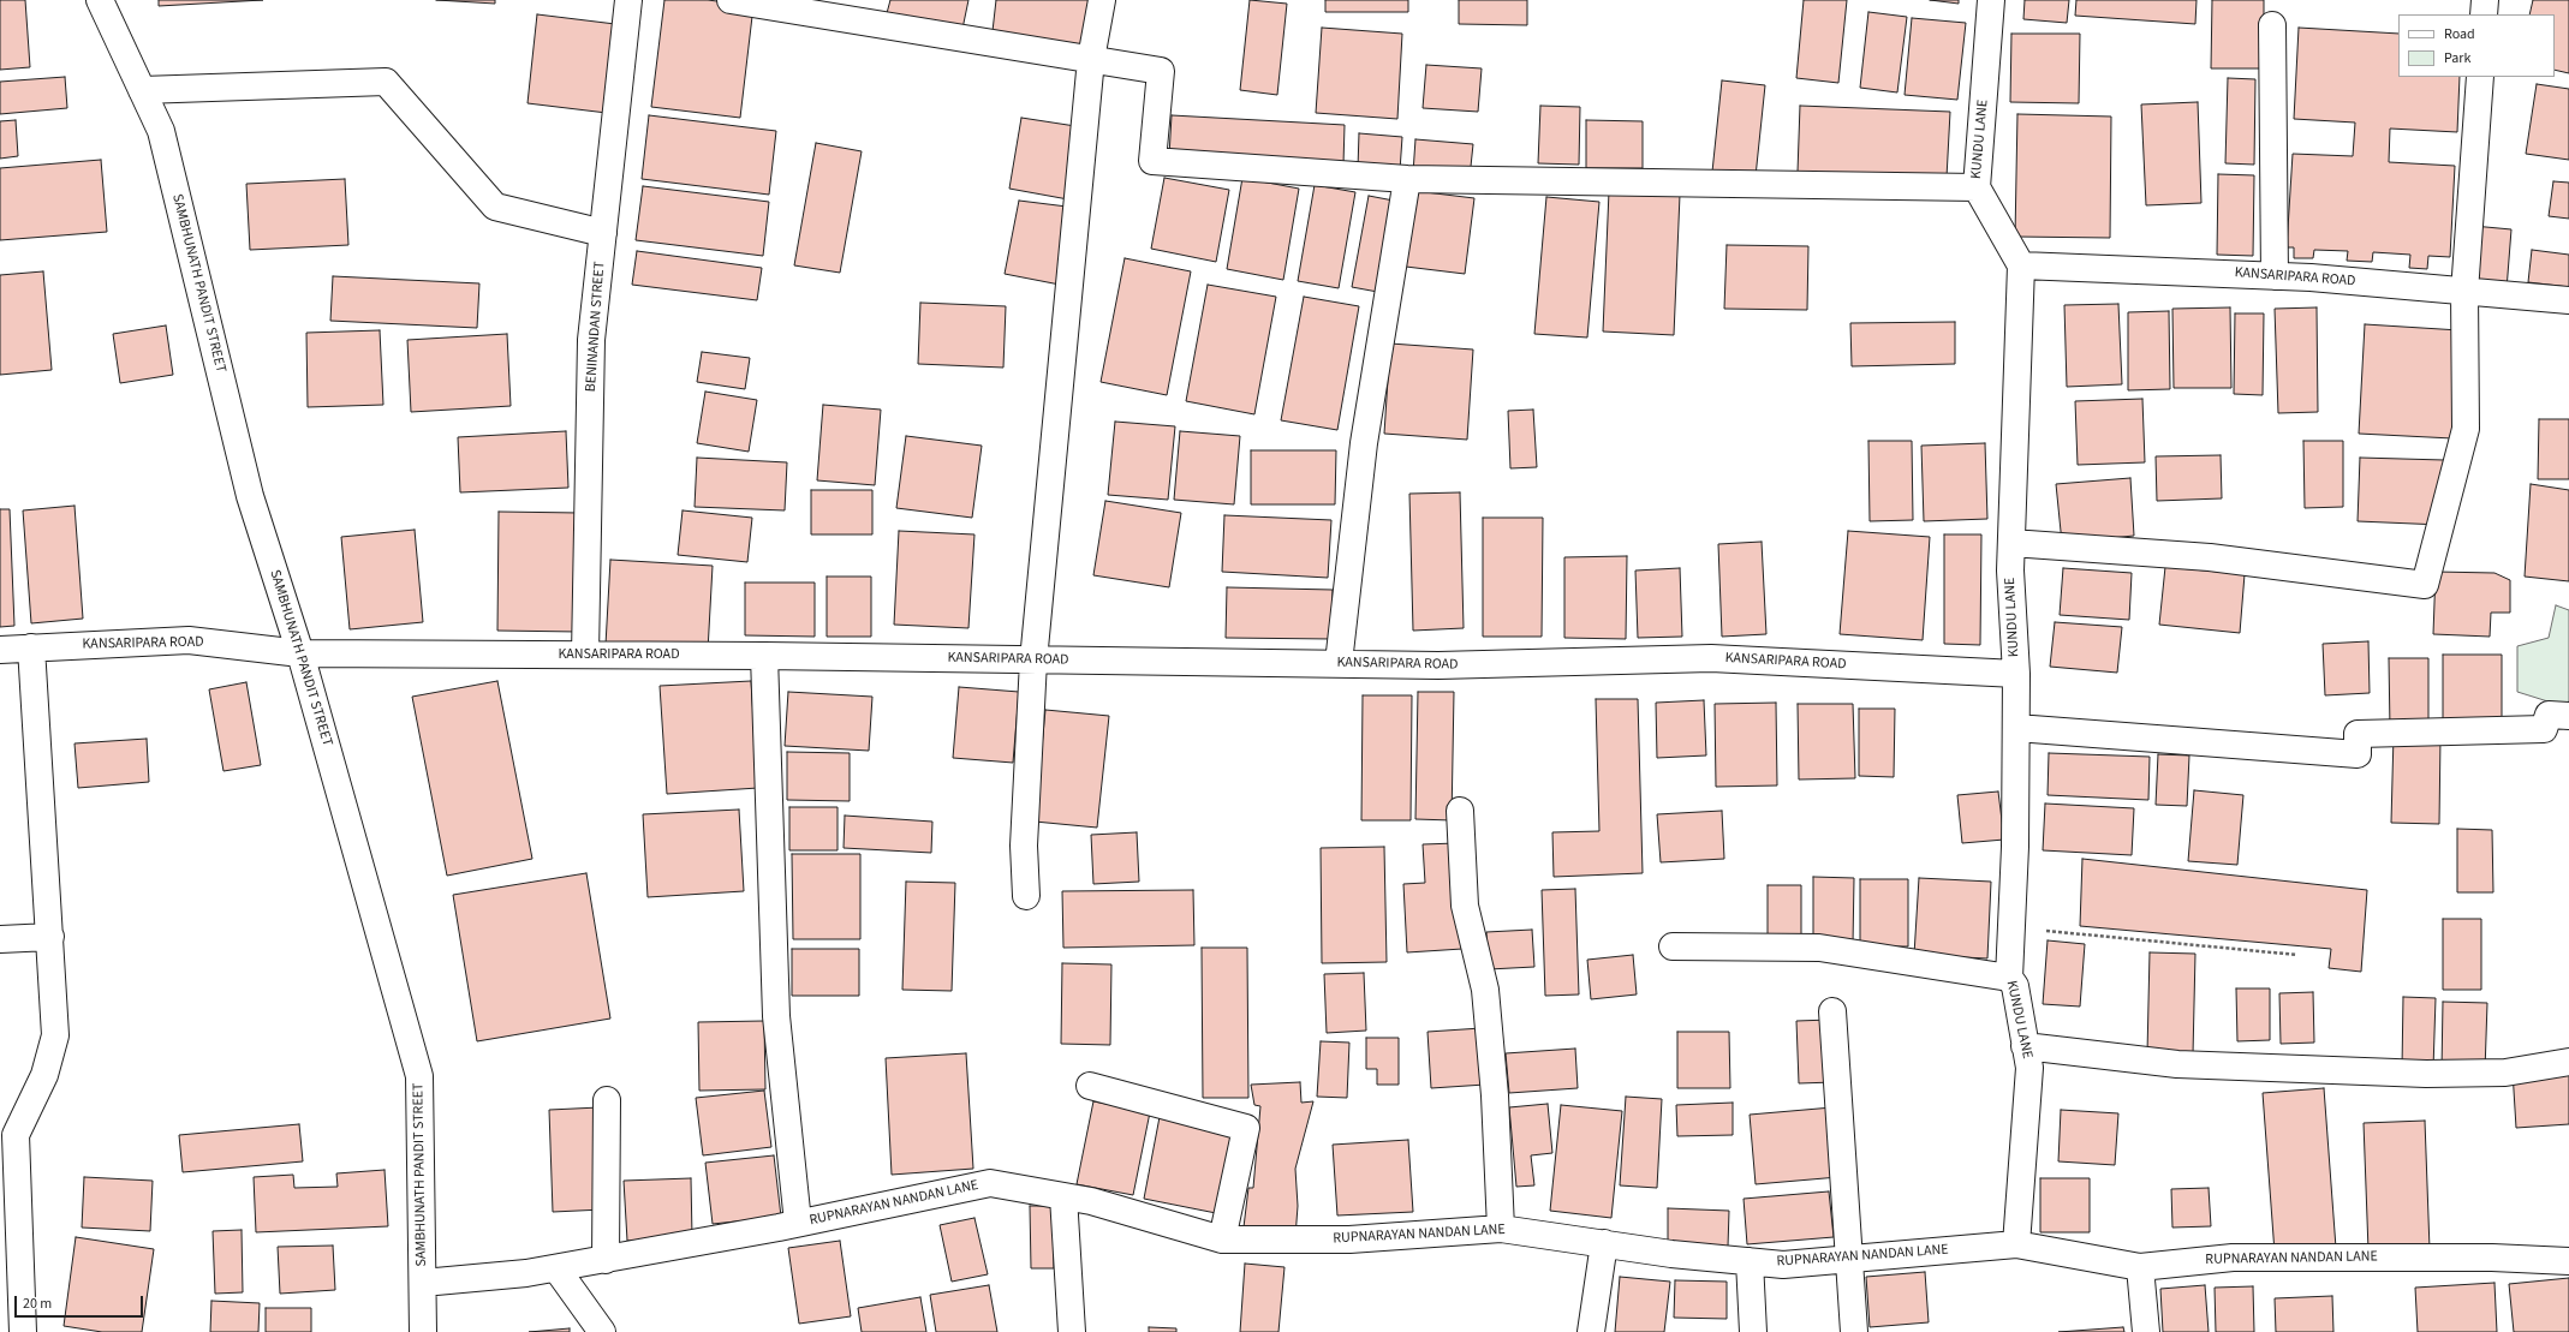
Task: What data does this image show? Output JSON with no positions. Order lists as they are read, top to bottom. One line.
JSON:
{"streets":{"street":["KUNDU LANE","KANSARIPARA ROAD","SAMBHUNATH PANDIT STREET","BENINANDAN STREET","RUPNARAYAN NANDAN LANE"]},"crossings":[["KUNDU LANE","KANSARIPARA ROAD"],["KUNDU LANE","RUPNARAYAN NANDAN LANE"],["KANSARIPARA ROAD","SAMBHUNATH PANDIT STREET"],["KANSARIPARA ROAD","BENINANDAN STREET"],["SAMBHUNATH PANDIT STREET","RUPNARAYAN NANDAN LANE"]],"legend":["Road","Park"],"scale_bar":"20 m"}
